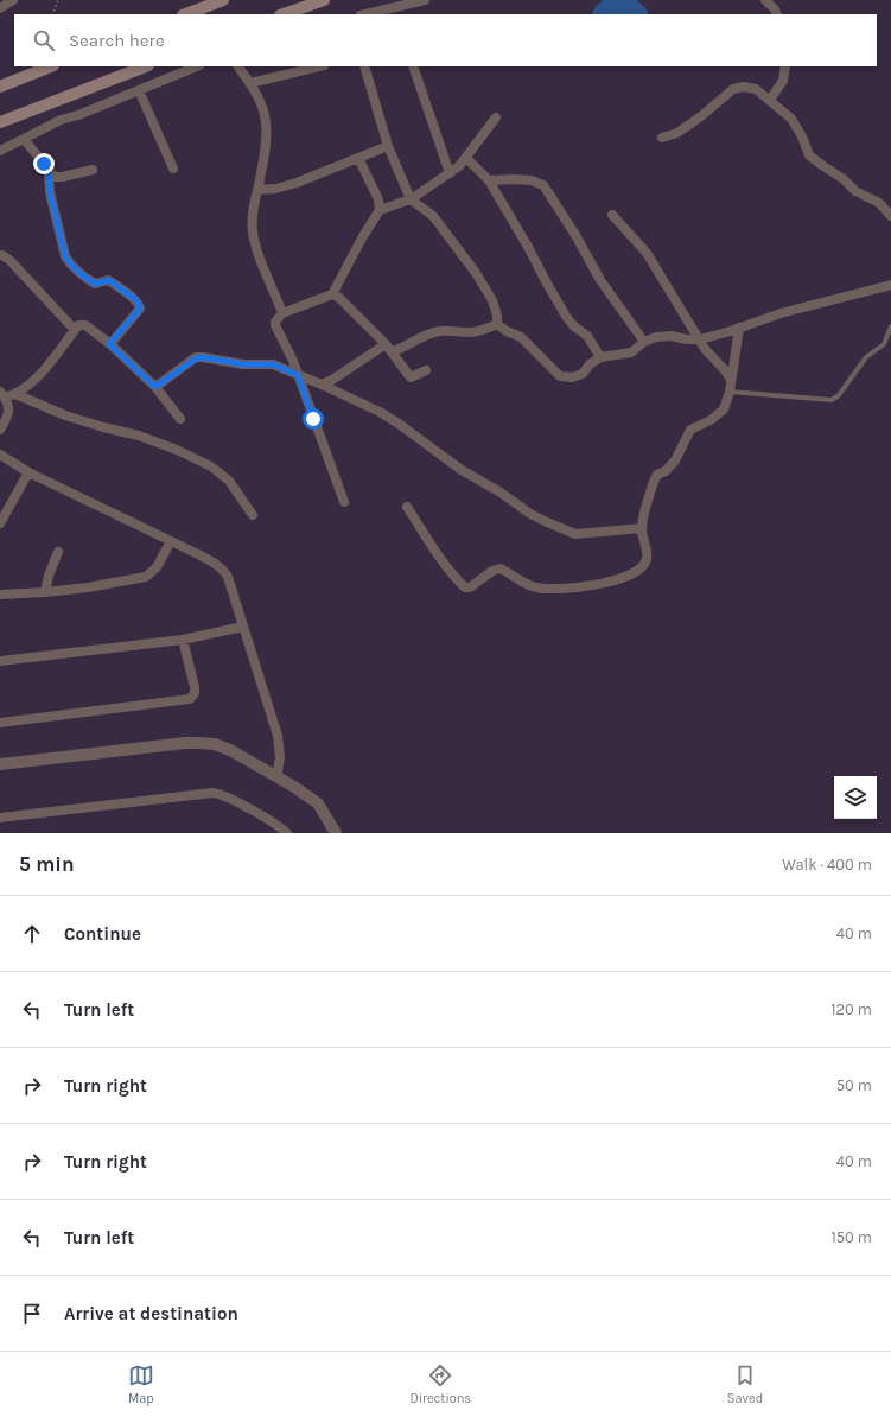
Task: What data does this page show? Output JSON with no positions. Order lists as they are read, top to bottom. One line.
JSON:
{"page":{"search":"Search here","heading":["5 min","Walk · 400 m"],"list":[["Continue","40 m"],["Turn left","120 m"],["Turn right","50 m"],["Turn right","40 m"],["Turn left","150 m"],"Arrive at destination"],"nav":["Map","Directions","Saved"]}}
